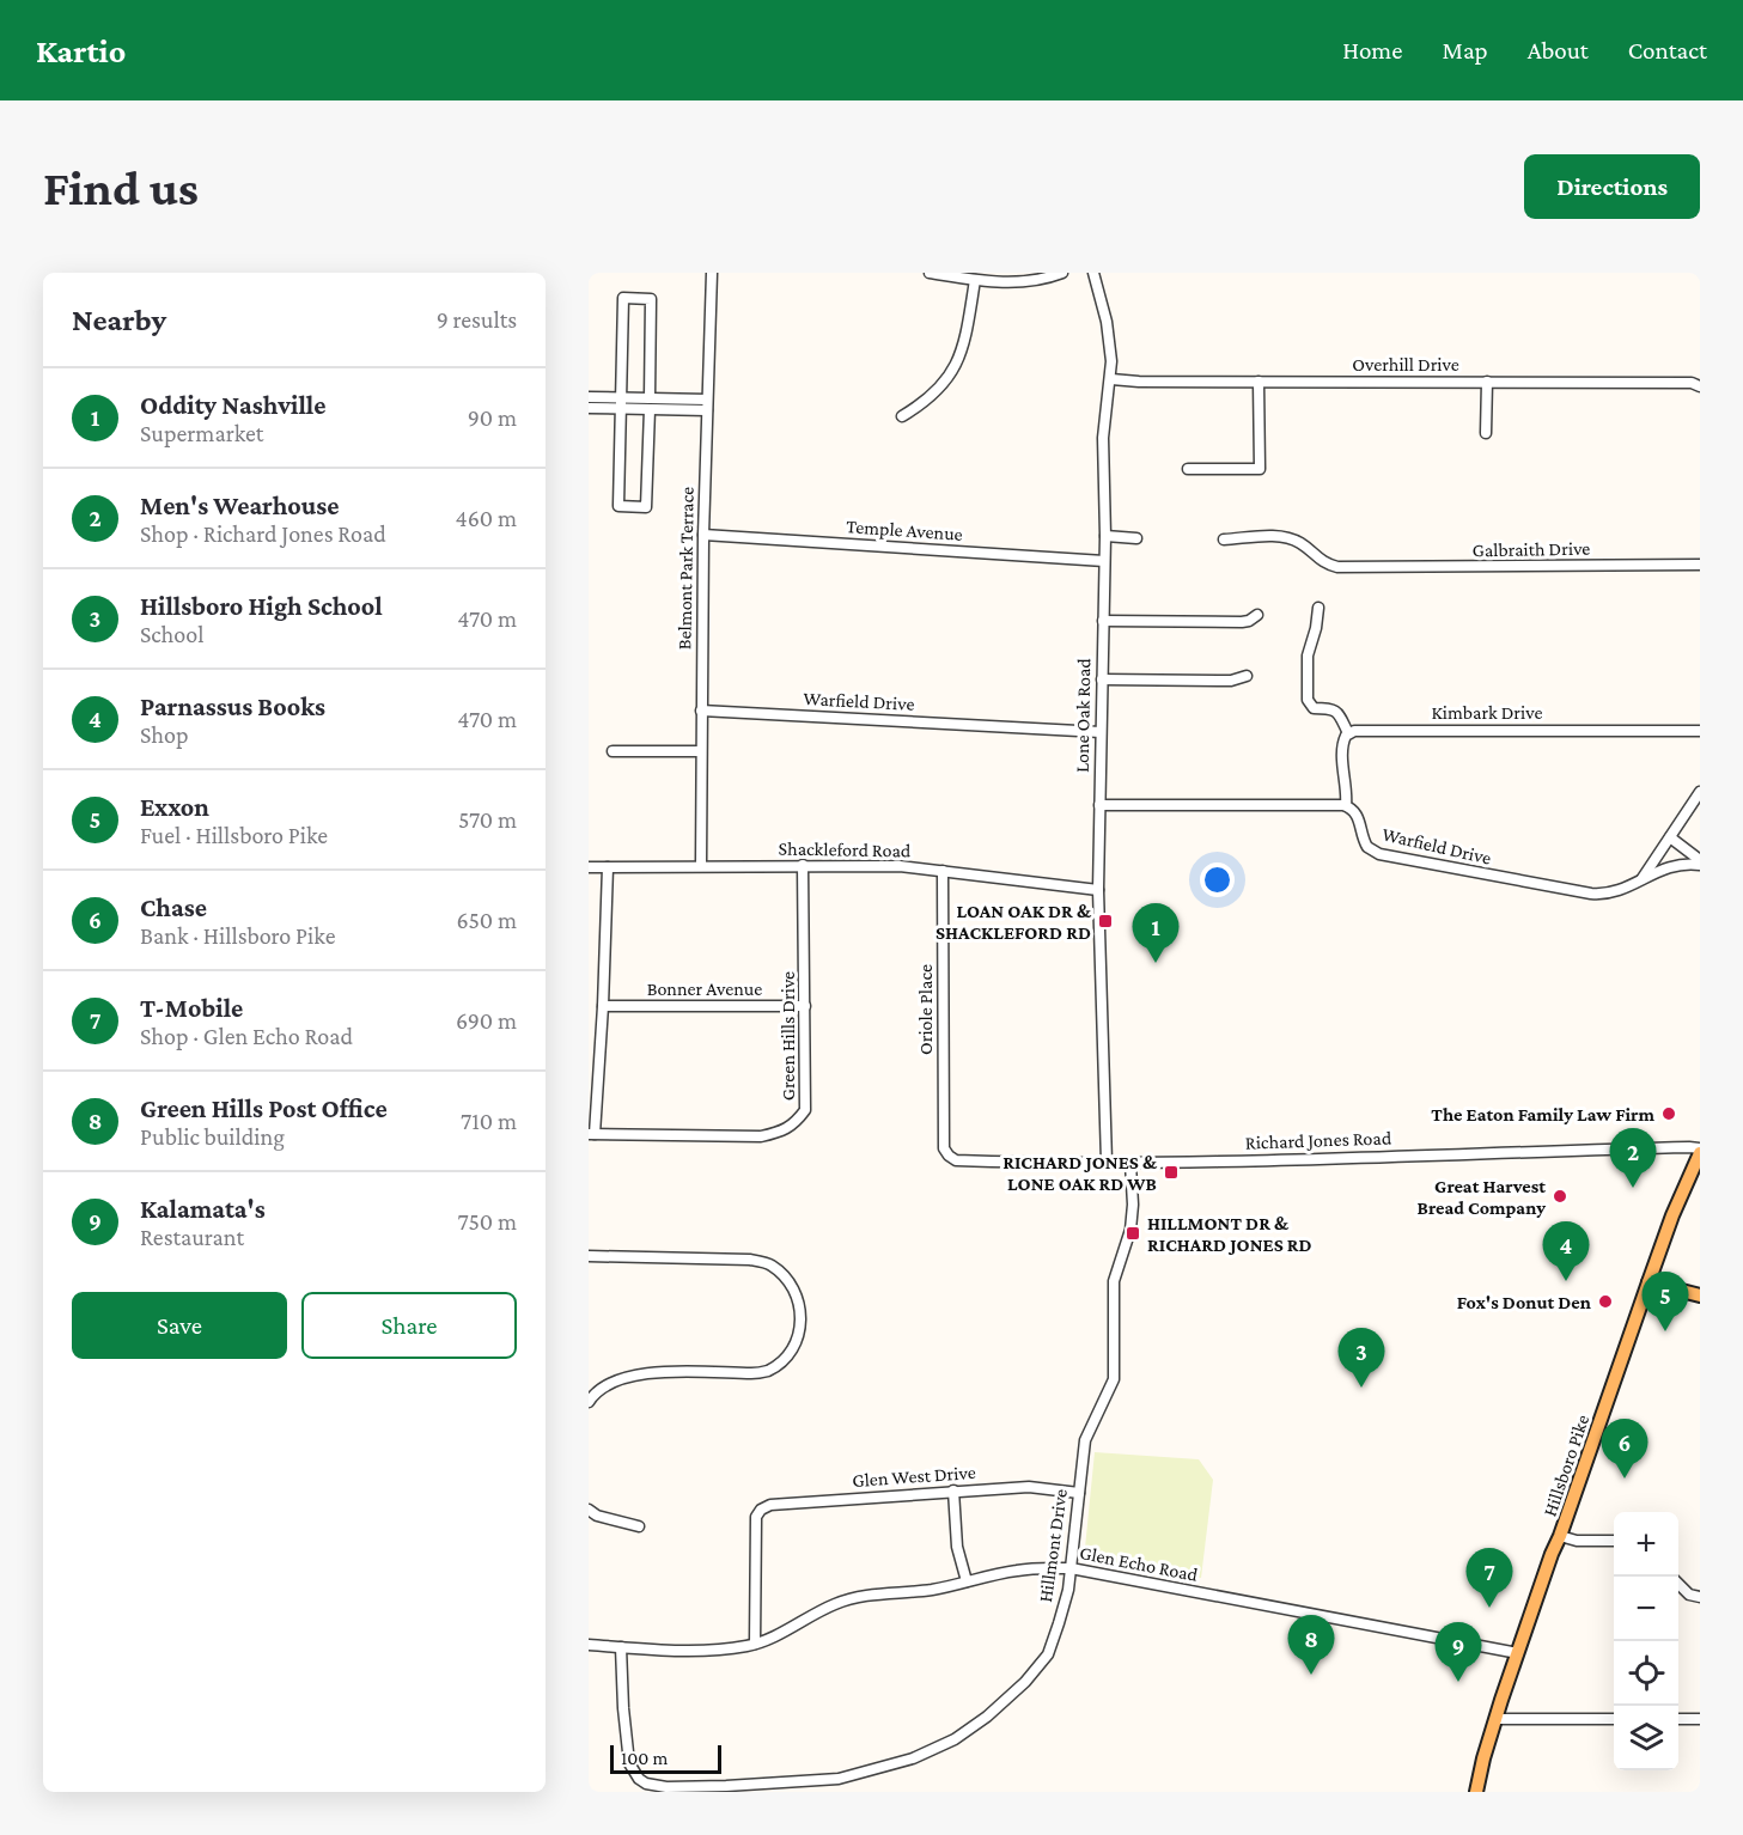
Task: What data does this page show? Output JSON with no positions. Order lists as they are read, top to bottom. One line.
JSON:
{"streets":{"main road":["Hillsboro Pike"],"street":["Overhill Drive","Temple Avenue","Galbraith Drive","Belmont Park Terrace","Warfield Drive","Kimbark Drive","Lone Oak Road","Shackleford Road","Bonner Avenue","Oriole Place","Green Hills Drive","Richard Jones Road","Glen West Drive","Hillmont Drive","Glen Echo Road"]},"crossings":[["Overhill Drive","Lone Oak Road"],["Temple Avenue","Belmont Park Terrace"],["Temple Avenue","Lone Oak Road"],["Belmont Park Terrace","Warfield Drive"],["Belmont Park Terrace","Shackleford Road"],["Warfield Drive","Lone Oak Road"],["Lone Oak Road","Shackleford Road"],["Lone Oak Road","Richard Jones Road"],["Shackleford Road","Oriole Place"],["Shackleford Road","Green Hills Drive"],["Bonner Avenue","Green Hills Drive"],["Oriole Place","Richard Jones Road"],["Richard Jones Road","Hillsboro Pike"],["Richard Jones Road","Hillmont Drive"],["Hillsboro Pike","Glen Echo Road"],["Glen West Drive","Hillmont Drive"],["Glen West Drive","Glen Echo Road"],["Hillmont Drive","Glen Echo Road"]],"places":{"transit":["LOAN OAK DR & SHACKLEFORD RD","RICHARD JONES & LONE OAK RD WB","HILLMONT DR & RICHARD JONES RD"],"other":["The Eaton Family Law Firm","Great Harvest Bread Company","Fox's Donut Den"]},"scale_bar":"100 m","page":{"header":"Kartio","nav":["Home","Map","About","Contact"],"buttons":["Directions",["Save","Share"]],"title":"Find us","heading":["Nearby","9 results"],"list":[{"mark":"1","name":"Oddity Nashville","note":"Supermarket","value":"90 m"},{"mark":"2","name":"Men's Wearhouse","note":"Shop · Richard Jones Road","value":"460 m"},{"mark":"3","name":"Hillsboro High School","note":"School","value":"470 m"},{"mark":"4","name":"Parnassus Books","note":"Shop","value":"470 m"},{"mark":"5","name":"Exxon","note":"Fuel · Hillsboro Pike","value":"570 m"},{"mark":"6","name":"Chase","note":"Bank · Hillsboro Pike","value":"650 m"},{"mark":"7","name":"T-Mobile","note":"Shop · Glen Echo Road","value":"690 m"},{"mark":"8","name":"Green Hills Post Office","note":"Public building","value":"710 m"},{"mark":"9","name":"Kalamata's","note":"Restaurant","value":"750 m"}],"pins":["1","2","4","5","3","6","7","8","9"],"map_buttons":["+","−"],"scale":"100 m"}}
